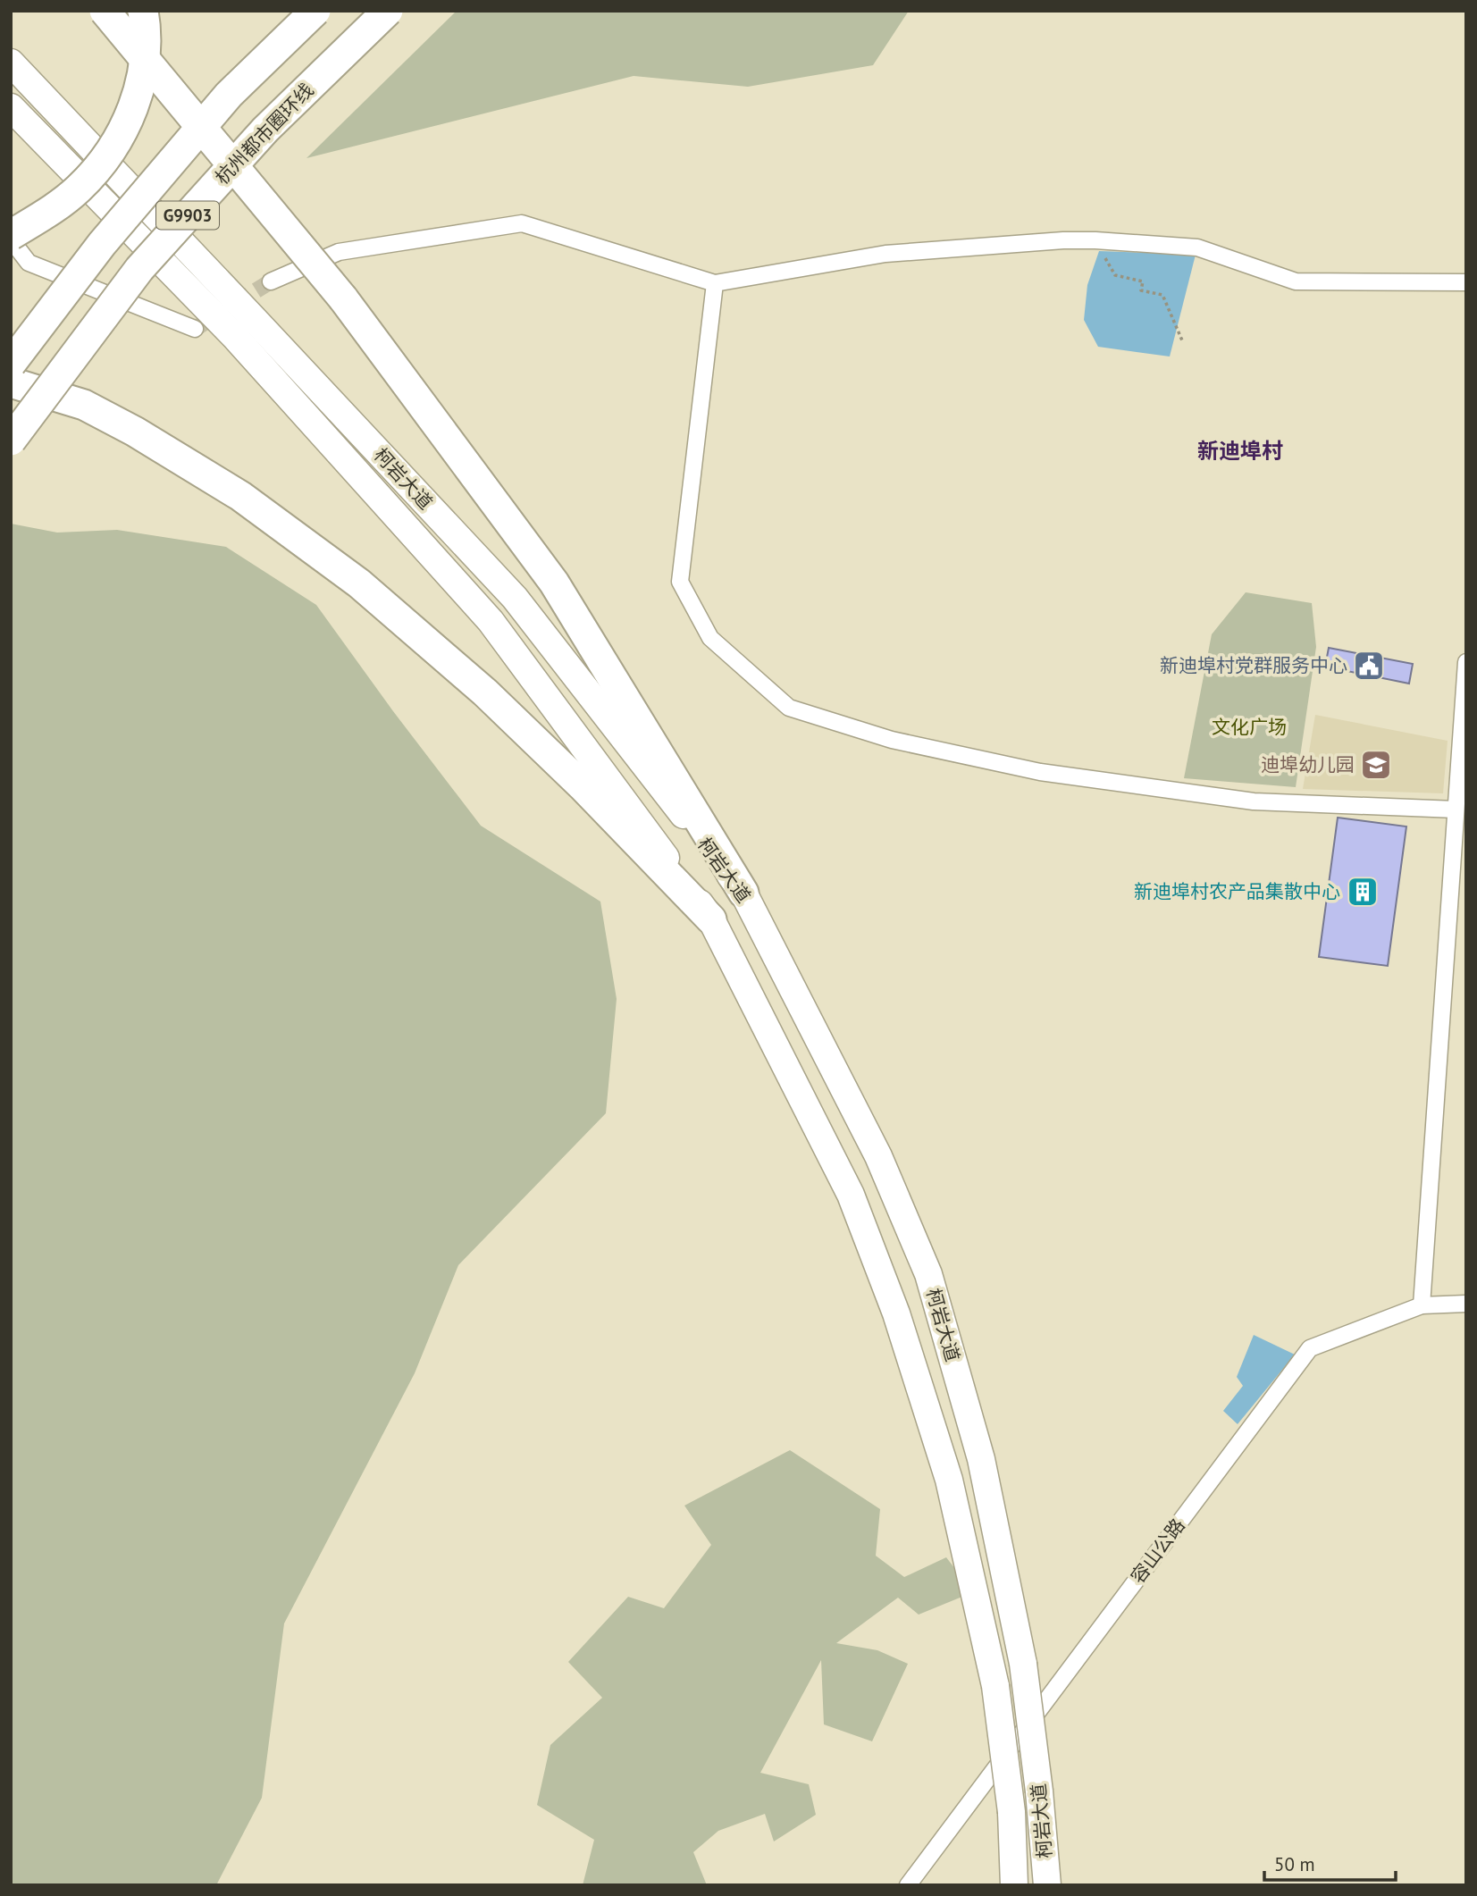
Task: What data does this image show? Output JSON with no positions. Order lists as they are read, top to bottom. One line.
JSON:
{"streets":{"highway":["杭州都市圈环线","G9903"],"main road":["柯岩大道"],"street":["容山公路"]},"districts":["新迪埠村"],"parks":["文化广场"],"places":{"public building":["新迪埠村党群服务中心"],"school or university":["迪埠幼儿园"],"building":["新迪埠村农产品集散中心"]},"scale_bar":"50 m"}
